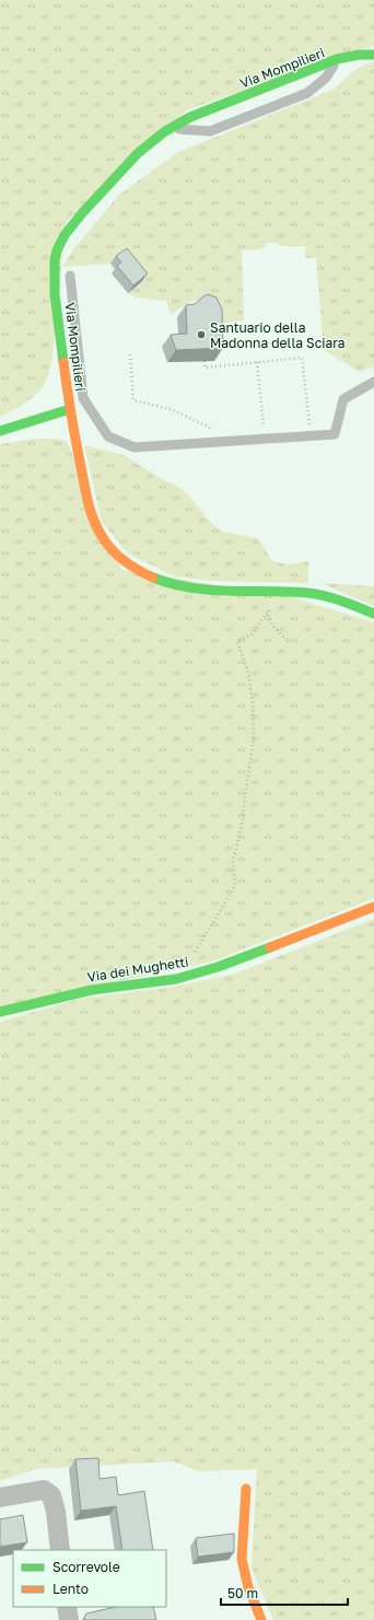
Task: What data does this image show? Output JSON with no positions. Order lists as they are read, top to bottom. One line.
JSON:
{"streets":{"street":["Via Mompilieri","Via dei Mughetti"]},"places":["Santuario della Madonna della Sciara"],"legend":["Scorrevole","Lento"],"scale_bar":"50 m"}
